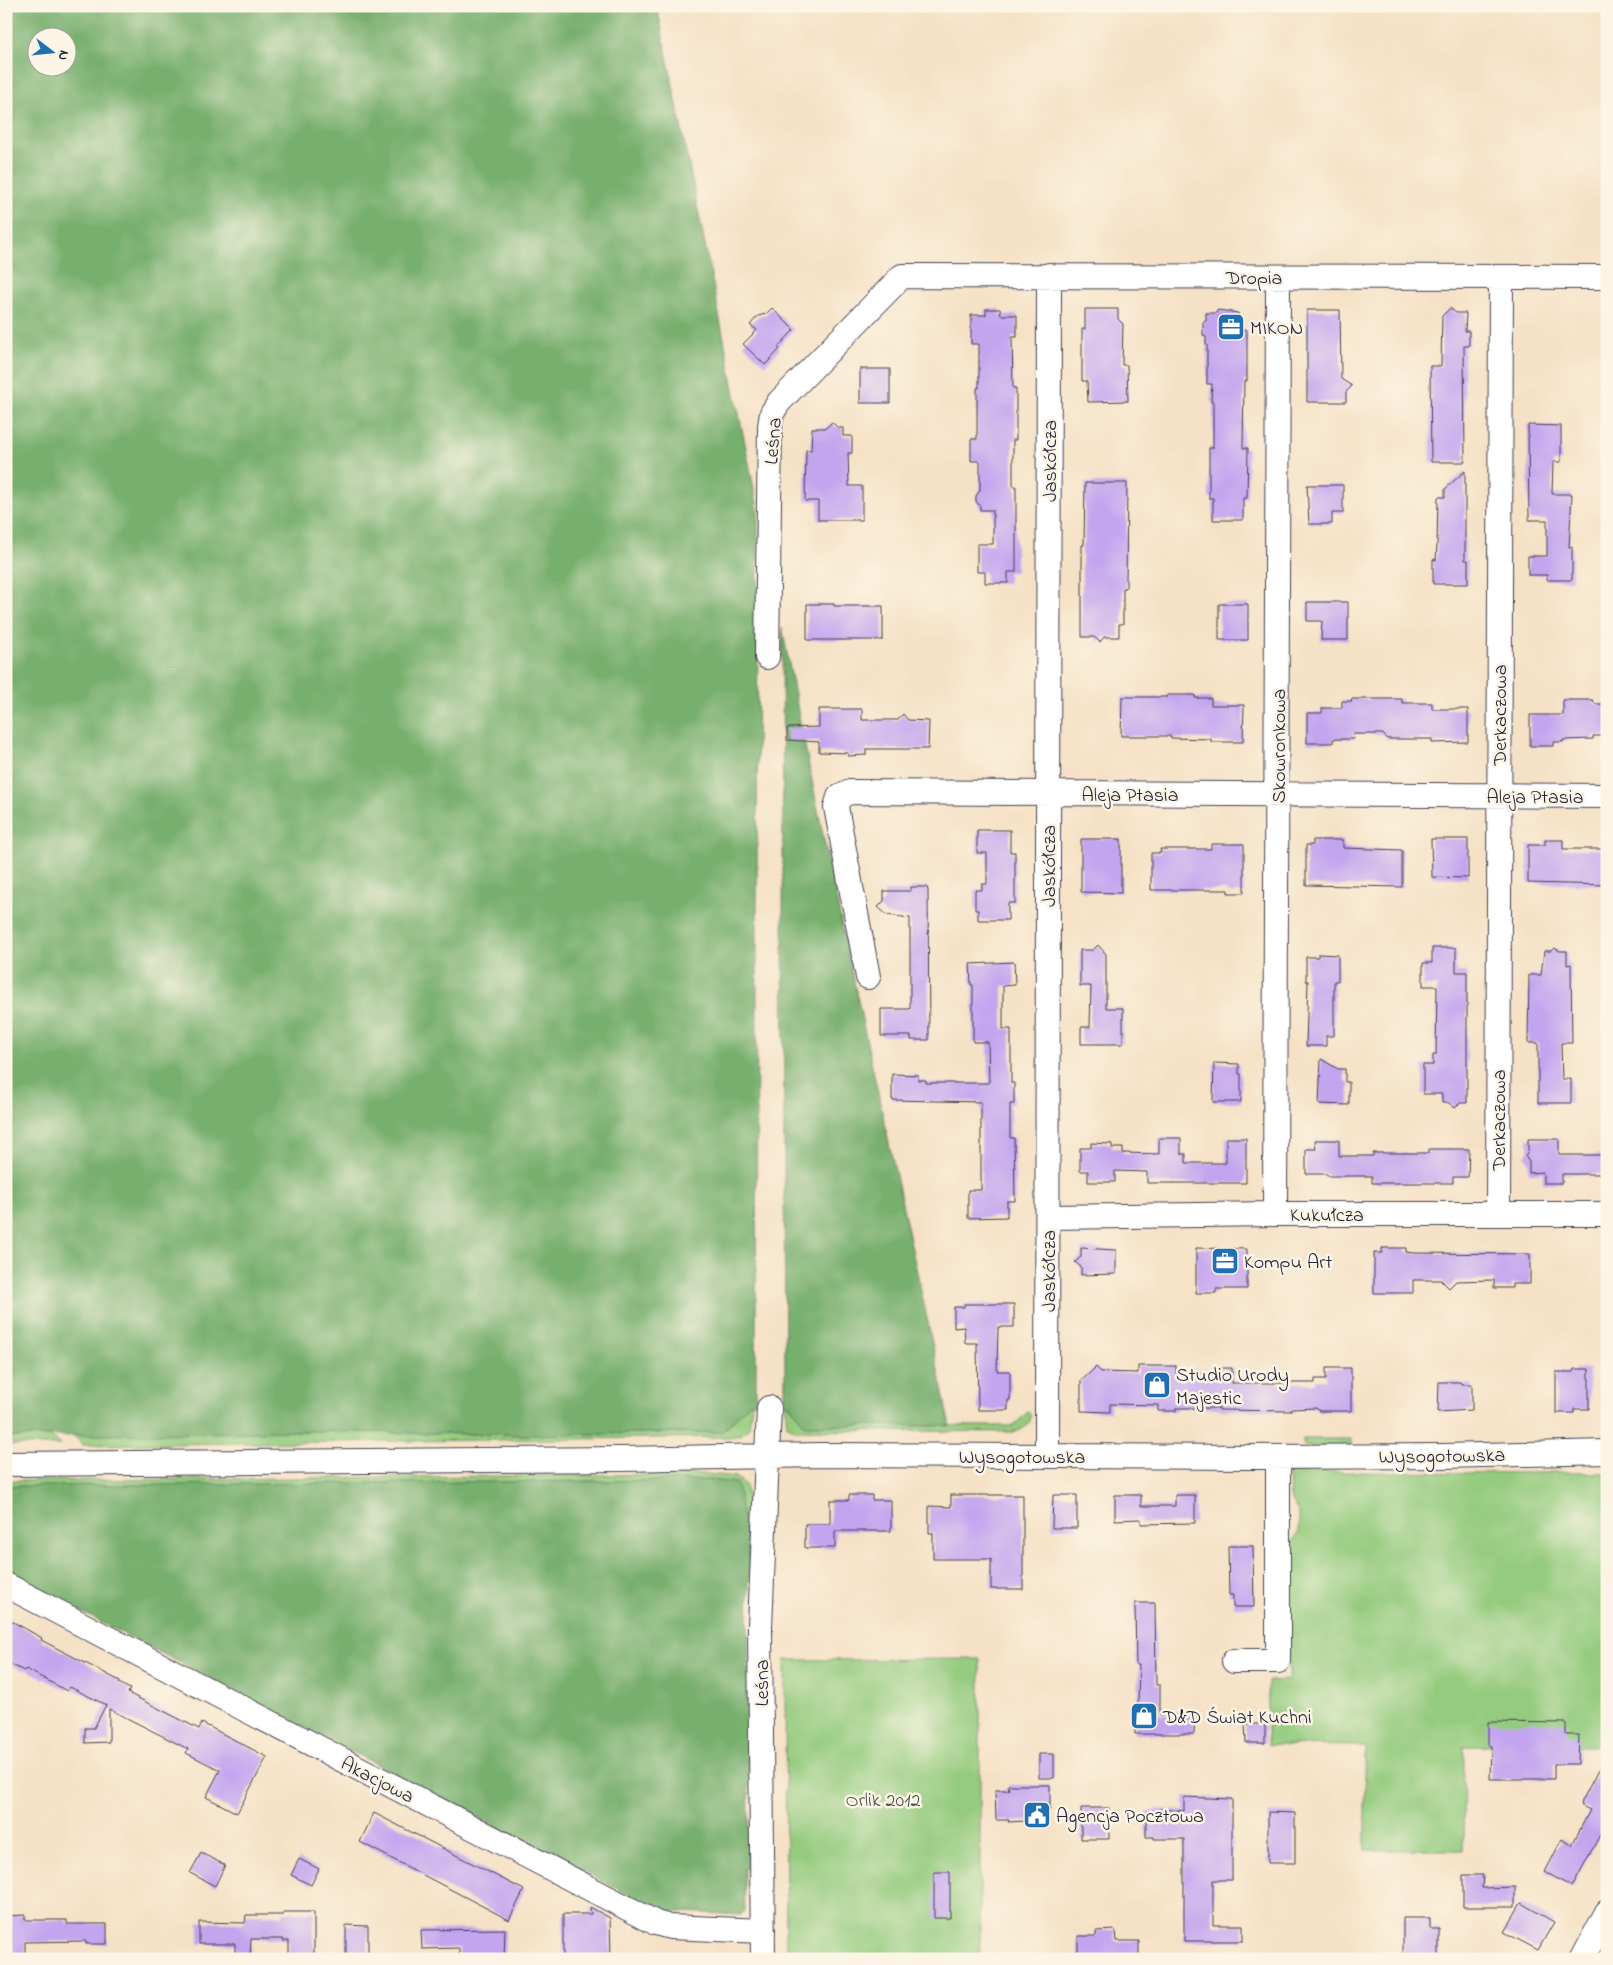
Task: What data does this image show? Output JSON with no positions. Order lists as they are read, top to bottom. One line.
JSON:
{"streets":{"street":["Dropia","Leśna","Jaskółcza","Derkaczowa","Skowronkowa","Aleja Ptasia","Kukułcza","Wysogotowska","Akacjowa"]},"crossings":[["Dropia","Leśna"],["Dropia","Jaskółcza"],["Dropia","Derkaczowa"],["Dropia","Skowronkowa"],["Leśna","Wysogotowska"],["Leśna","Akacjowa"],["Jaskółcza","Aleja Ptasia"],["Jaskółcza","Kukułcza"],["Jaskółcza","Wysogotowska"],["Derkaczowa","Aleja Ptasia"],["Derkaczowa","Kukułcza"],["Skowronkowa","Aleja Ptasia"],["Skowronkowa","Kukułcza"]],"parks":["Orlik 2012"],"places":{"office":["MIKON","Kompu Art"],"shop":["Studio Urody Majestic","D&D Świat Kuchni"],"public building":["Agencja Pocztowa"]},"north":"right"}
